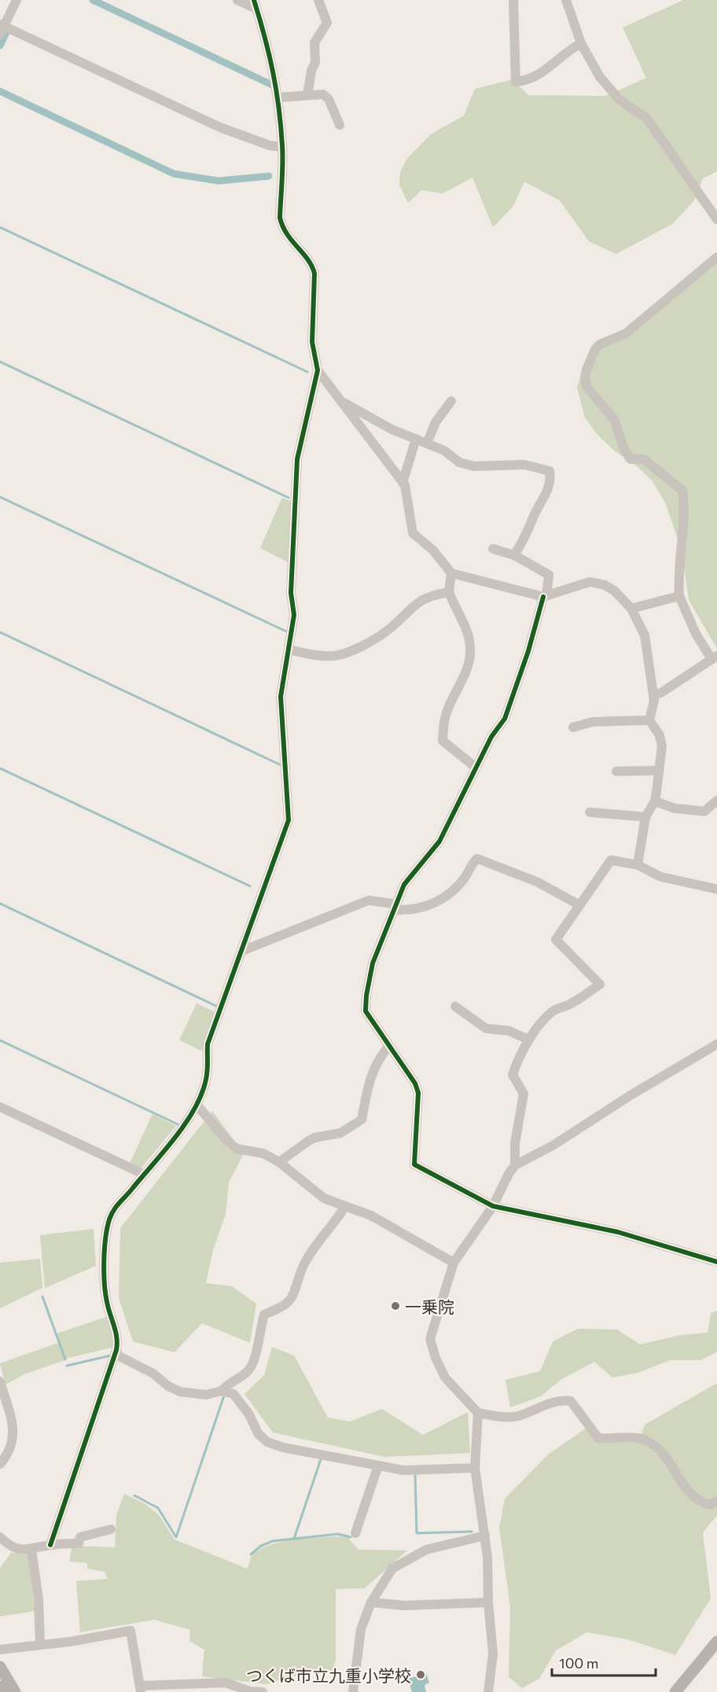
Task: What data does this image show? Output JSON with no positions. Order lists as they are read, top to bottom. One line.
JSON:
{"places":["一乗院","つくば市立九重小学校"],"scale_bar":"100 m"}
